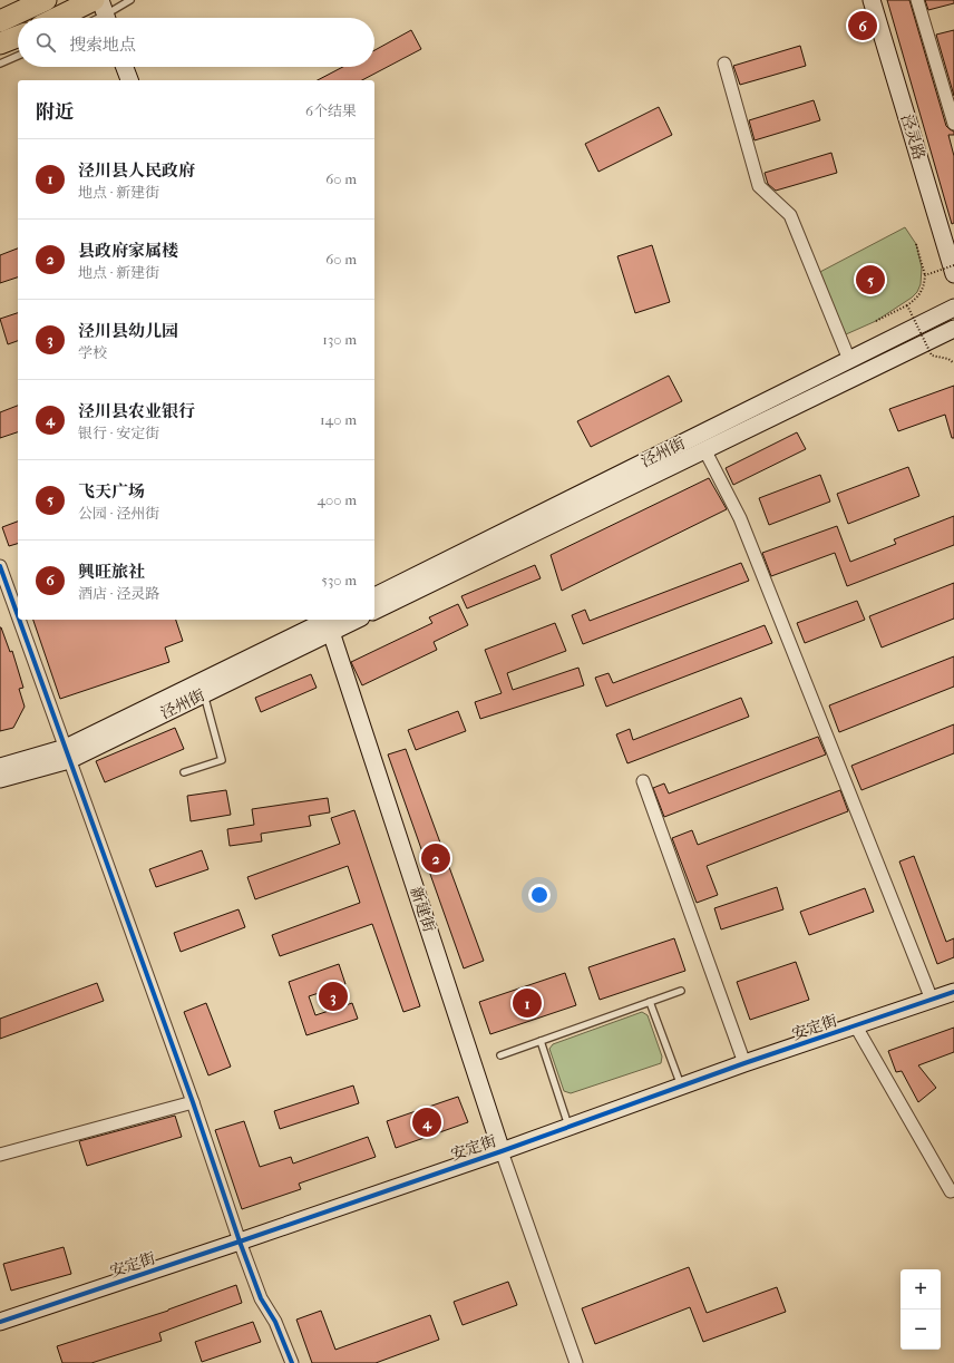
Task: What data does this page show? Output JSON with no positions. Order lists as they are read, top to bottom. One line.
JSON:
{"streets":{"main road":["泾灵路","泾州街","新建街","安定街"]},"crossings":[["泾州街","新建街"],["新建街","安定街"]],"page":{"pins":["6","5","2","3","1","4"],"search":"搜索地点","heading":["附近","6个结果"],"list":[{"mark":"1","name":"泾川县人民政府","note":"地点 · 新建街","value":"60 m"},{"mark":"2","name":"县政府家属楼","note":"地点 · 新建街","value":"60 m"},{"mark":"3","name":"泾川县幼儿园","note":"学校","value":"130 m"},{"mark":"4","name":"泾川县农业银行","note":"银行 · 安定街","value":"140 m"},{"mark":"5","name":"飞天广场","note":"公园 · 泾州街","value":"400 m"},{"mark":"6","name":"興旺旅社","note":"酒店 · 泾灵路","value":"530 m"}],"map_buttons":["+","−"]}}
